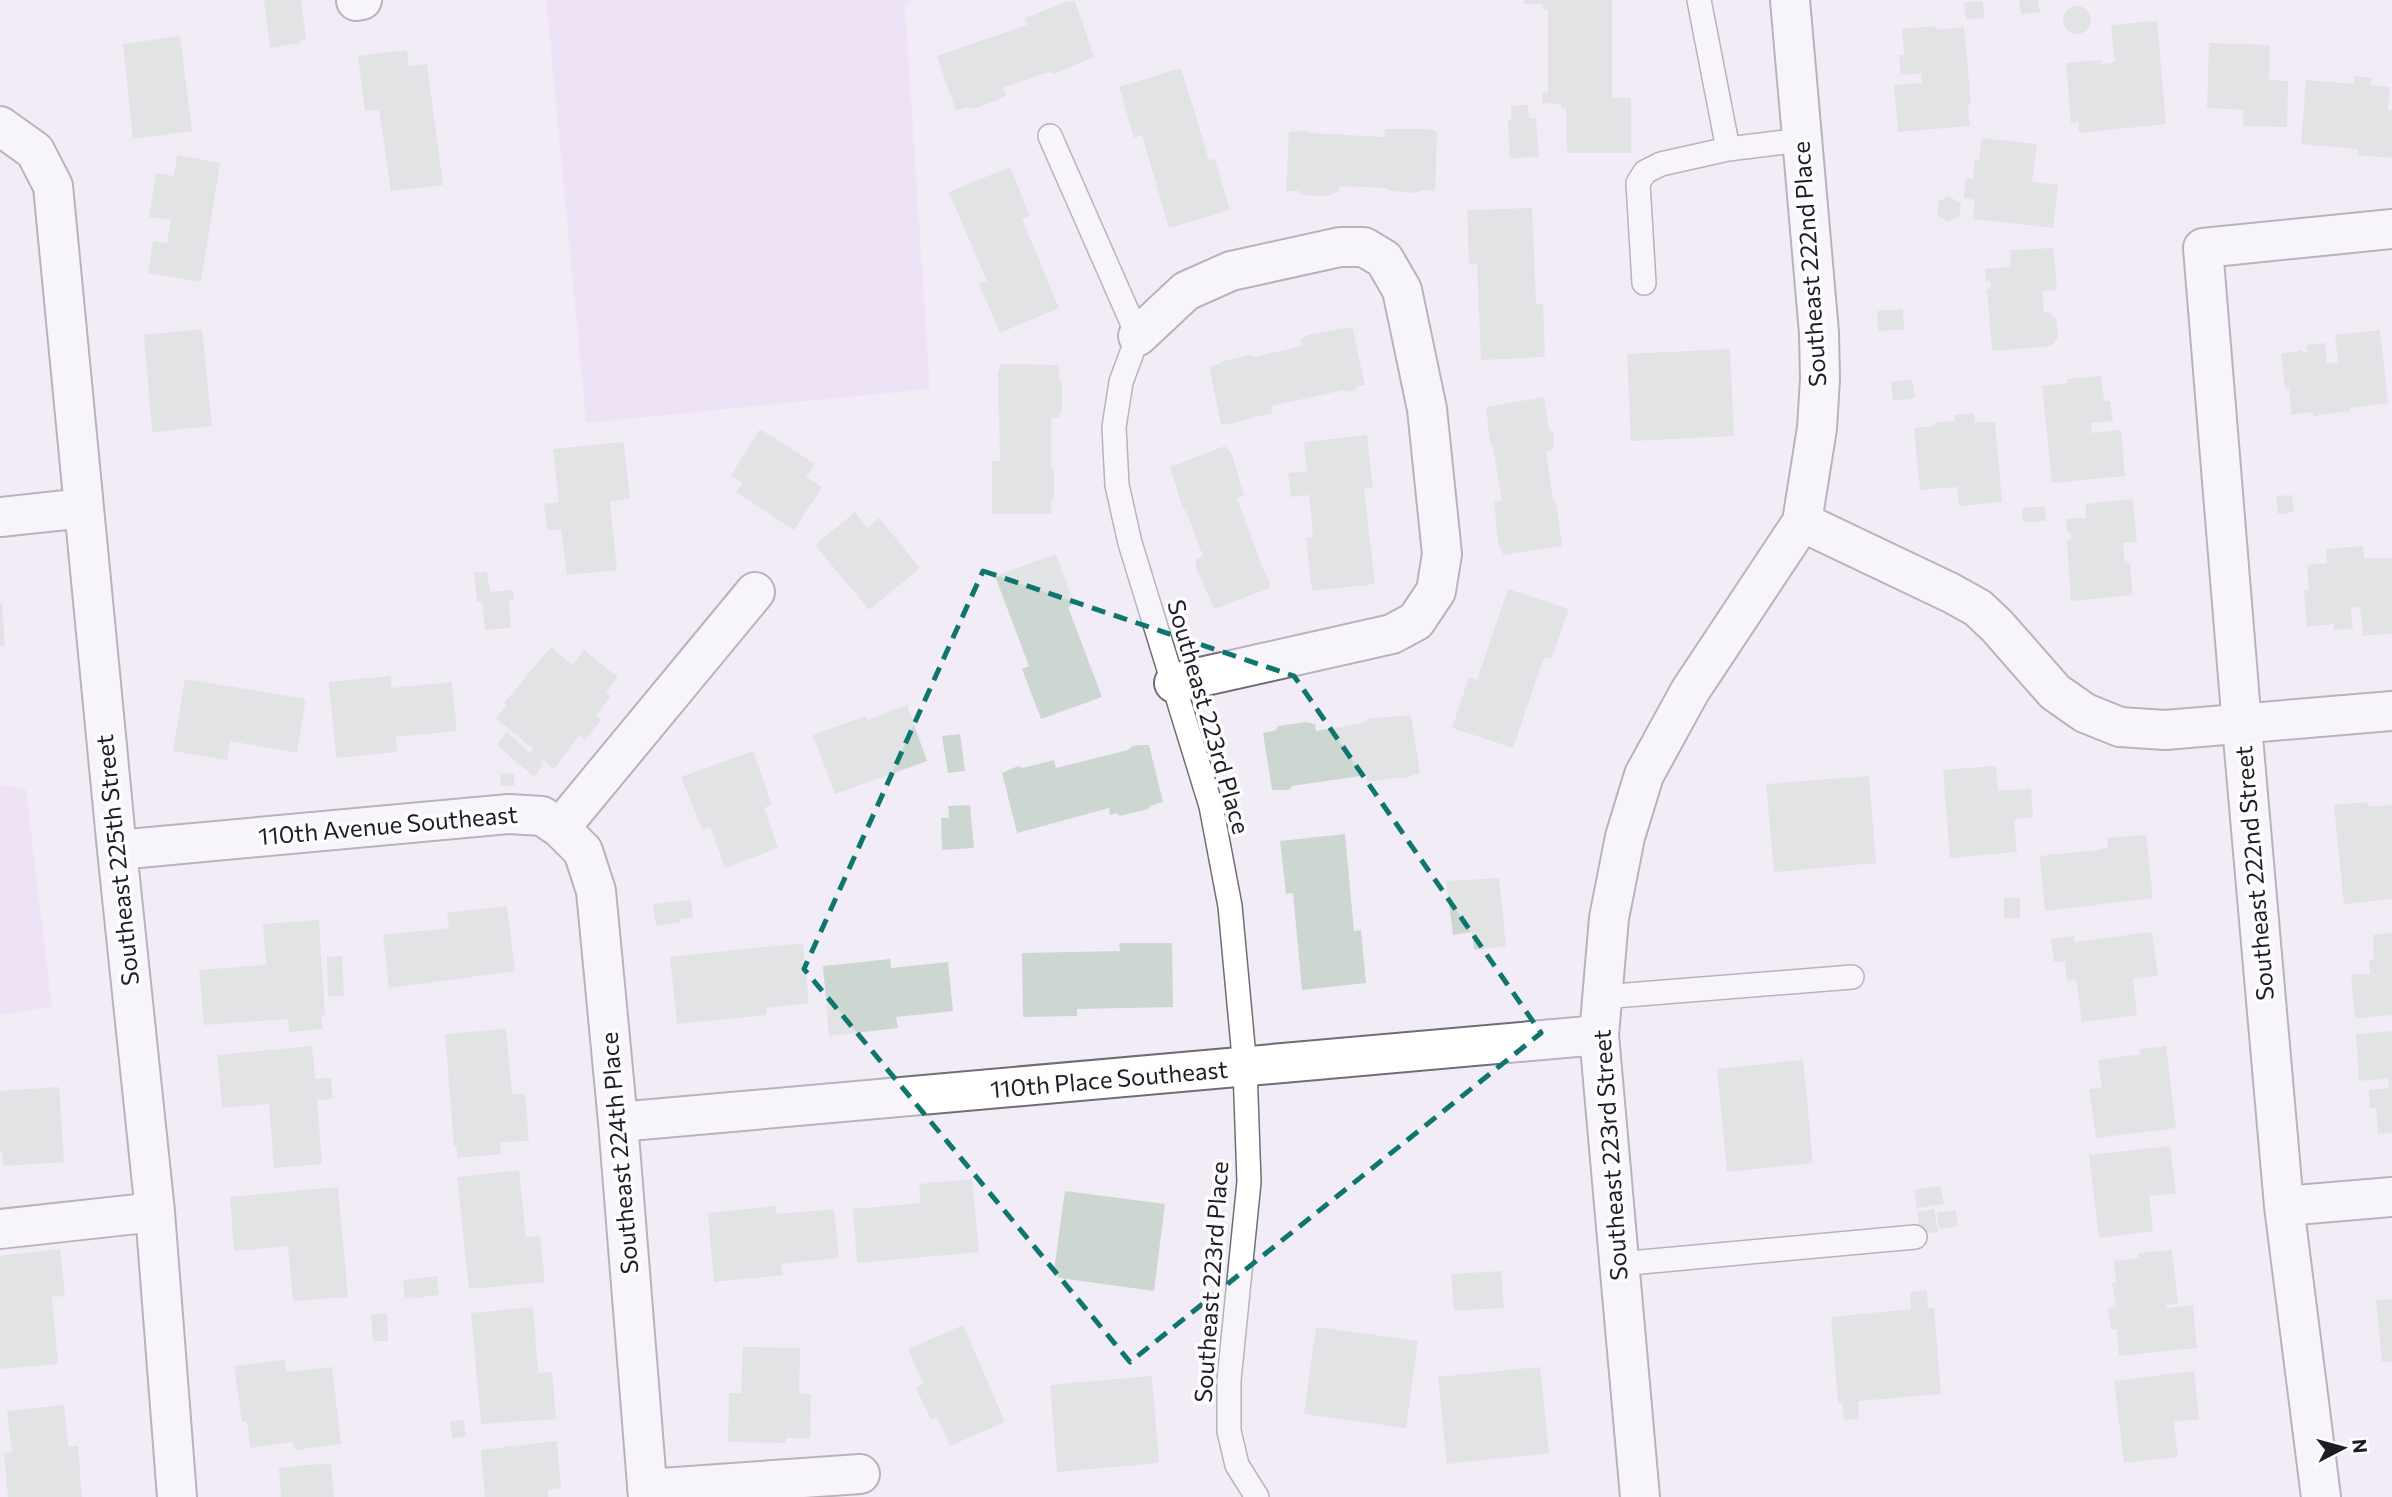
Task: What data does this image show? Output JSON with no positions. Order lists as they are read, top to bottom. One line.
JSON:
{"streets":{"street":["Southeast 222nd Place","110th Avenue Southeast","Southeast 225th Street","Southeast 222nd Street","110th Place Southeast","Southeast 224th Place","Southeast 223rd Street"],"lane":["Southeast 223rd Place"]},"crossings":[["Southeast 222nd Place","Southeast 223rd Street"],["Southeast 223rd Place","110th Place Southeast"],["110th Avenue Southeast","Southeast 225th Street"],["110th Avenue Southeast","Southeast 224th Place"],["110th Place Southeast","Southeast 224th Place"],["110th Place Southeast","Southeast 223rd Street"]],"north":"right"}
